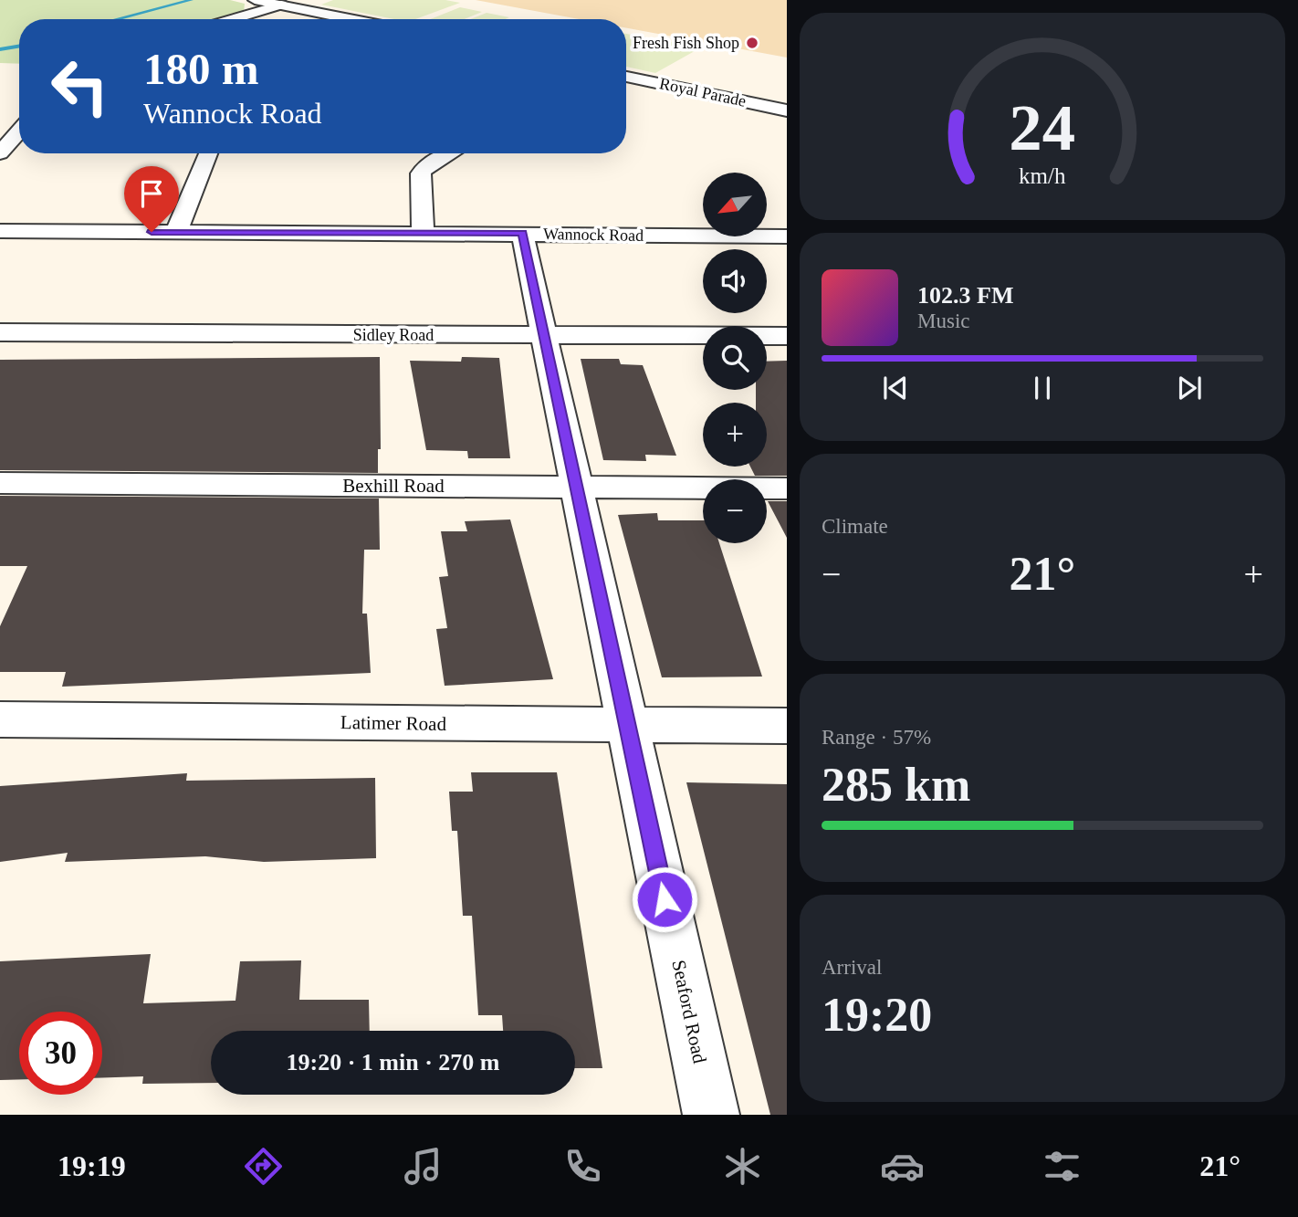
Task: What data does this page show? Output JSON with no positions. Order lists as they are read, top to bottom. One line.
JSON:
{"streets":{"street":["Royal Parade","Wannock Road","Sidley Road","Bexhill Road","Latimer Road","Seaford Road"]},"crossings":[["Wannock Road","Seaford Road"],["Sidley Road","Seaford Road"],["Bexhill Road","Seaford Road"],["Latimer Road","Seaford Road"]],"places":["Fresh Fish Shop"],"north":"bottom left","page":{"turn":["180 m","Wannock Road"],"map_buttons":["+","−"],"song":["102.3 FM","Music"],"tile":["Climate",["Range · 57%","285 km"],["Arrival","19:20"]],"heat":["−","21°","+"],"limit":"30","trip":"19:20 · 1 min · 270 m","tabs":["19:19","21°"],"gauge":["24","km/h"]}}
